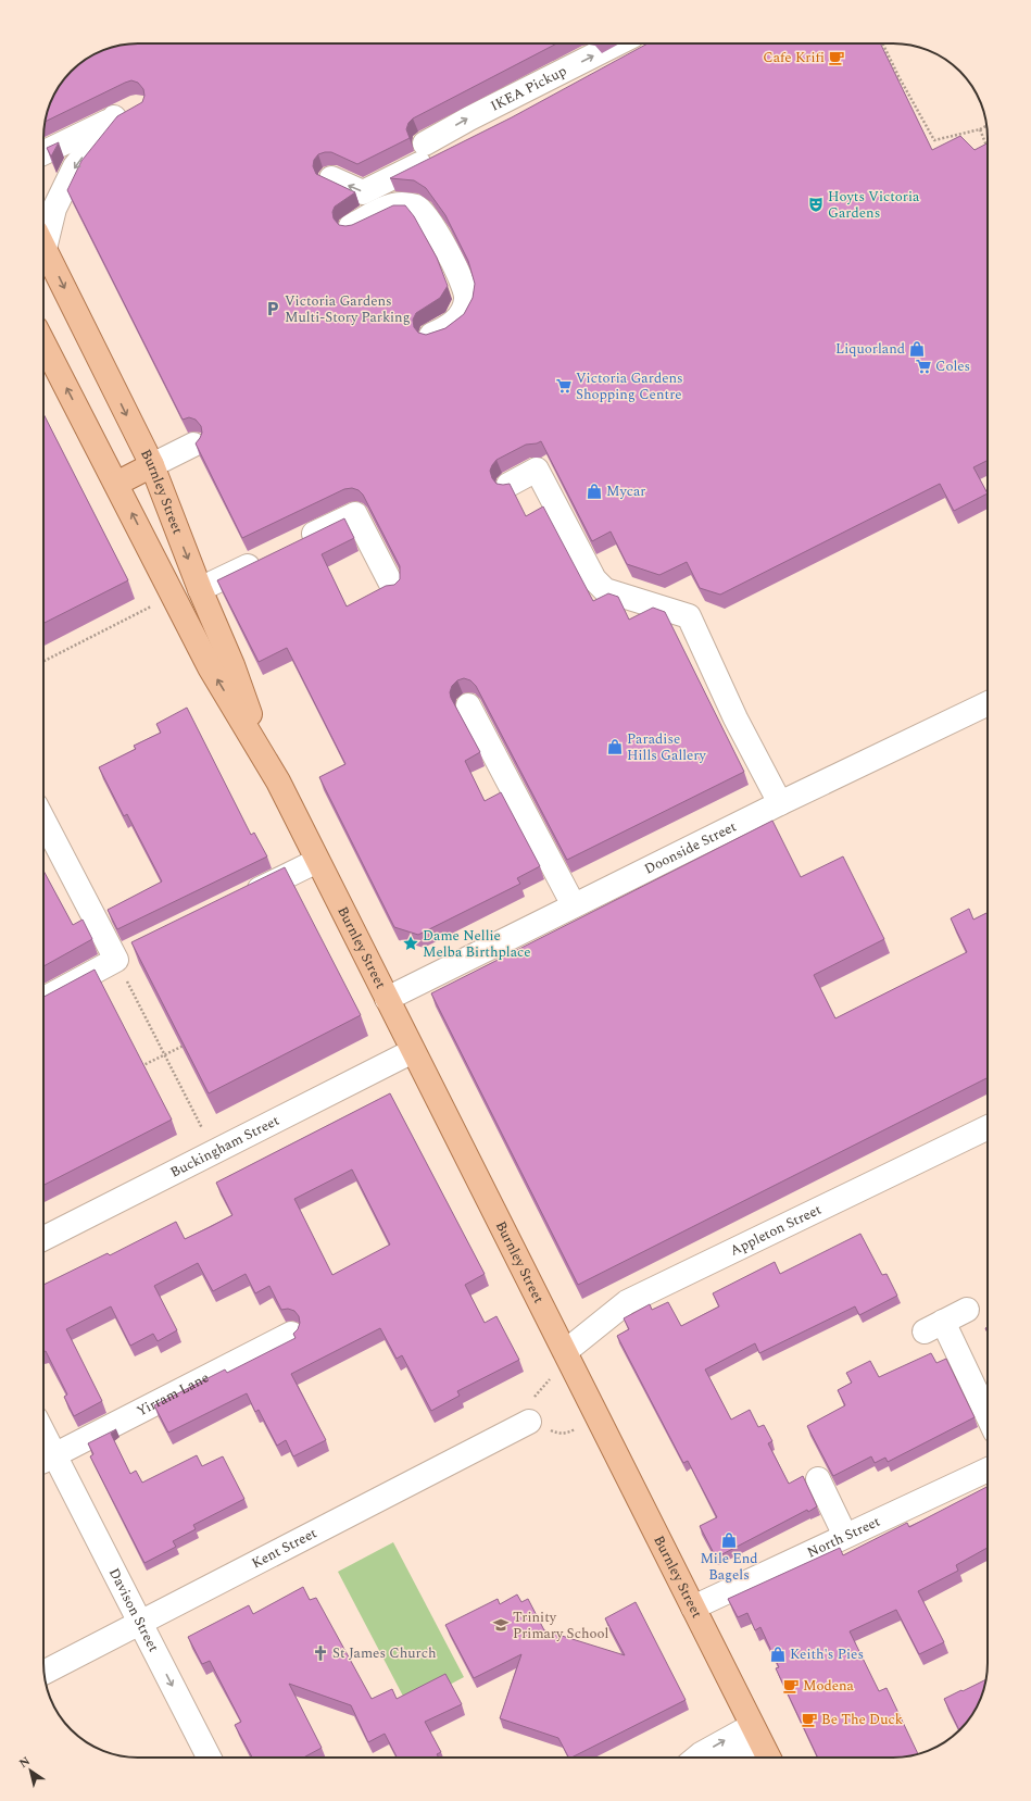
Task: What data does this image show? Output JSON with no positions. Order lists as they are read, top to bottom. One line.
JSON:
{"streets":{"main road":["Burnley Street"],"street":["IKEA Pickup","Doonside Street","Buckingham Street","Appleton Street","Yirram Lane","North Street","Kent Street","Davison Street"]},"crossings":[["Burnley Street","Doonside Street"],["Burnley Street","Buckingham Street"],["Burnley Street","Appleton Street"],["Burnley Street","North Street"],["Yirram Lane","Davison Street"],["Kent Street","Davison Street"]],"places":{"cafe":["Cafe Krifi","Modena","Be The Duck"],"theatre":["Hoyts Victoria Gardens"],"parking":["Victoria Gardens Multi-Story Parking"],"shop":["Liquorland","Mycar","Paradise Hills Gallery","Mile End Bagels","Keith's Pies"],"supermarket":["Coles","Victoria Gardens Shopping Centre"],"place":["Dame Nellie Melba Birthplace"],"school or university":["Trinity Primary School"],"church":["St James Church"]},"north":"top left"}
